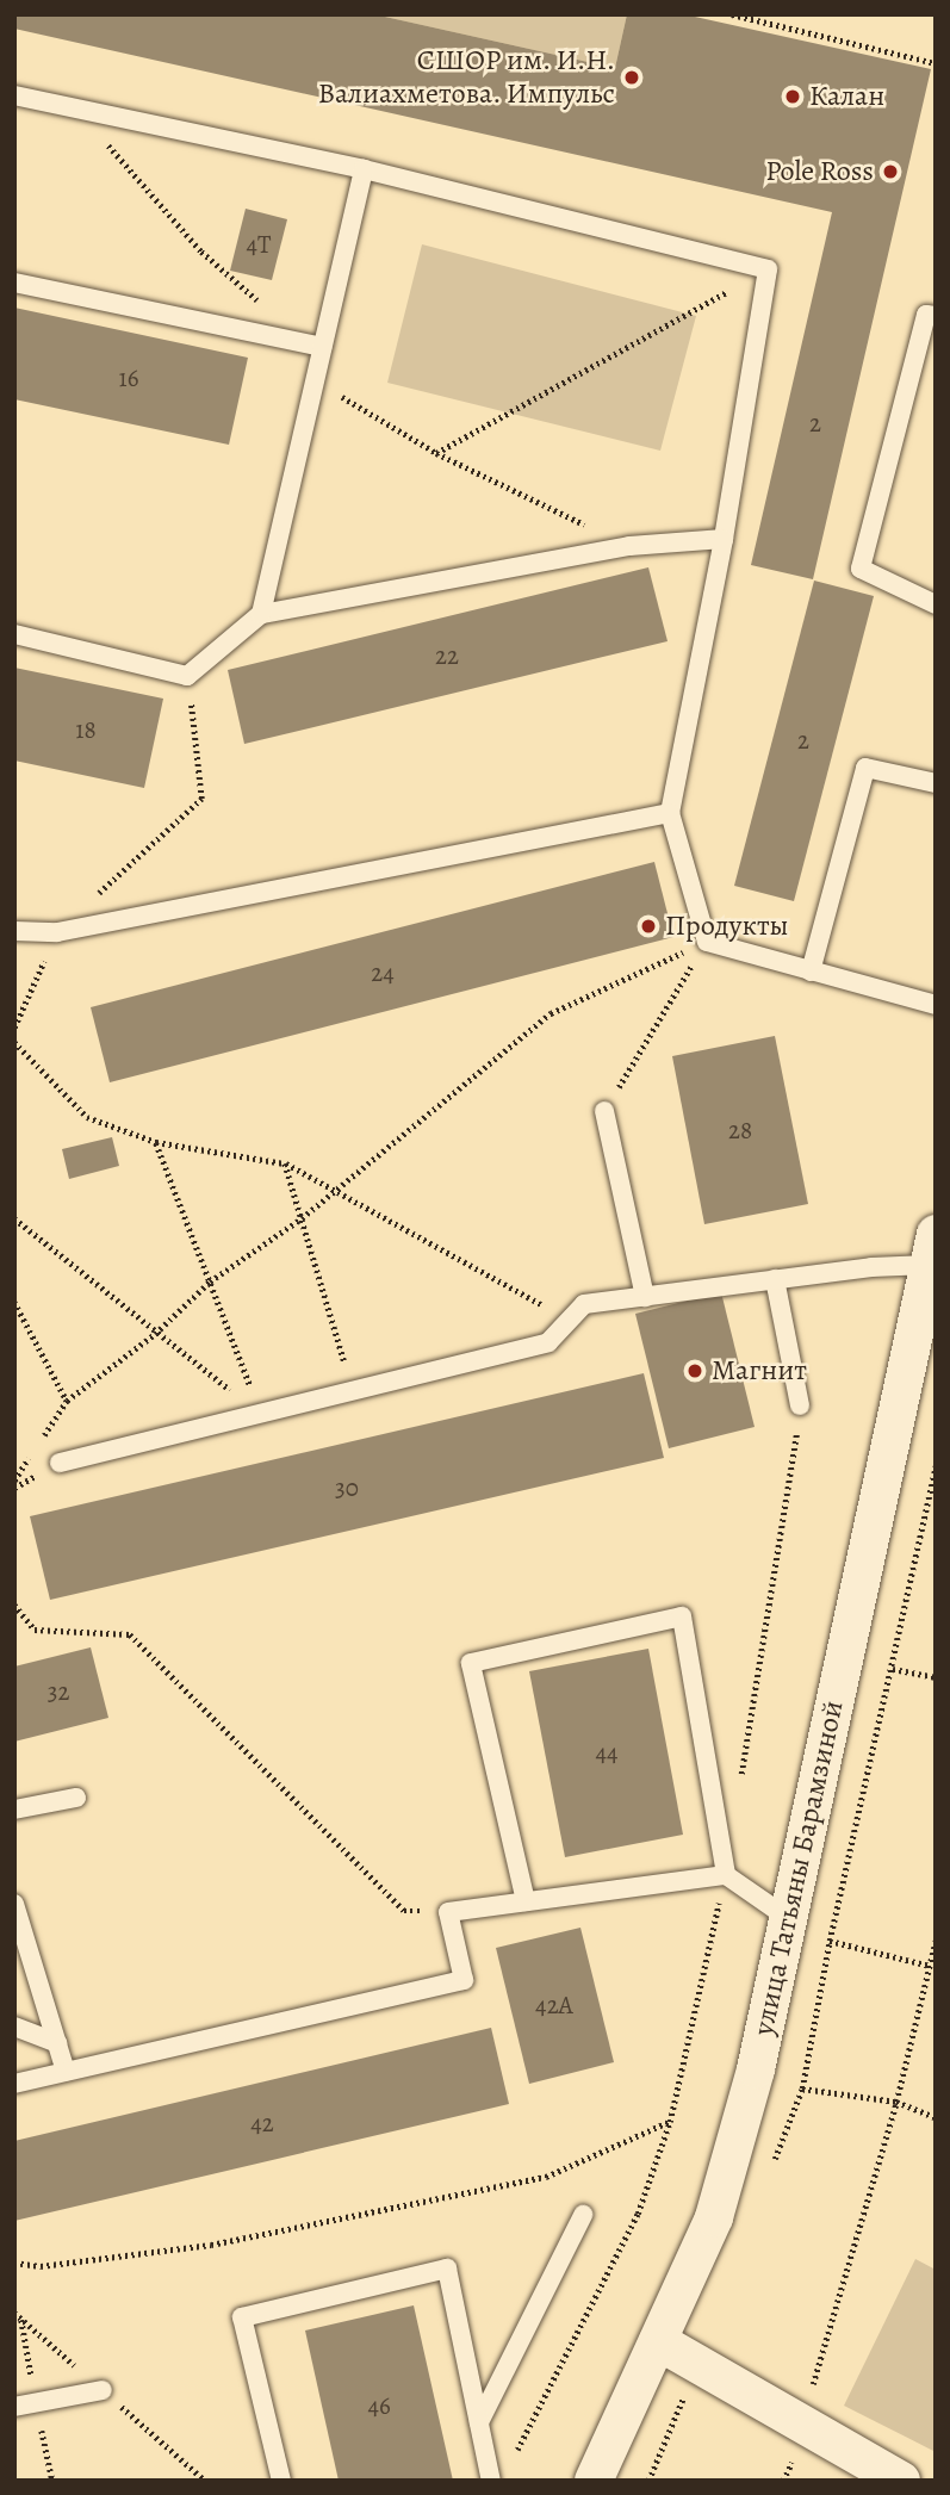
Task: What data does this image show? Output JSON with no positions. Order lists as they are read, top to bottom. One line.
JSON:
{"streets":{"street":["улица Татьяны Барамзиной"]},"places":["СШОР им. И.Н. Валиахметова. Импульс","Калан","Pole Ross","Продукты","Магнит"],"house_numbers":["4Т","16","2","22","18","2","24","28","30","32","44","42А","42","46"]}
